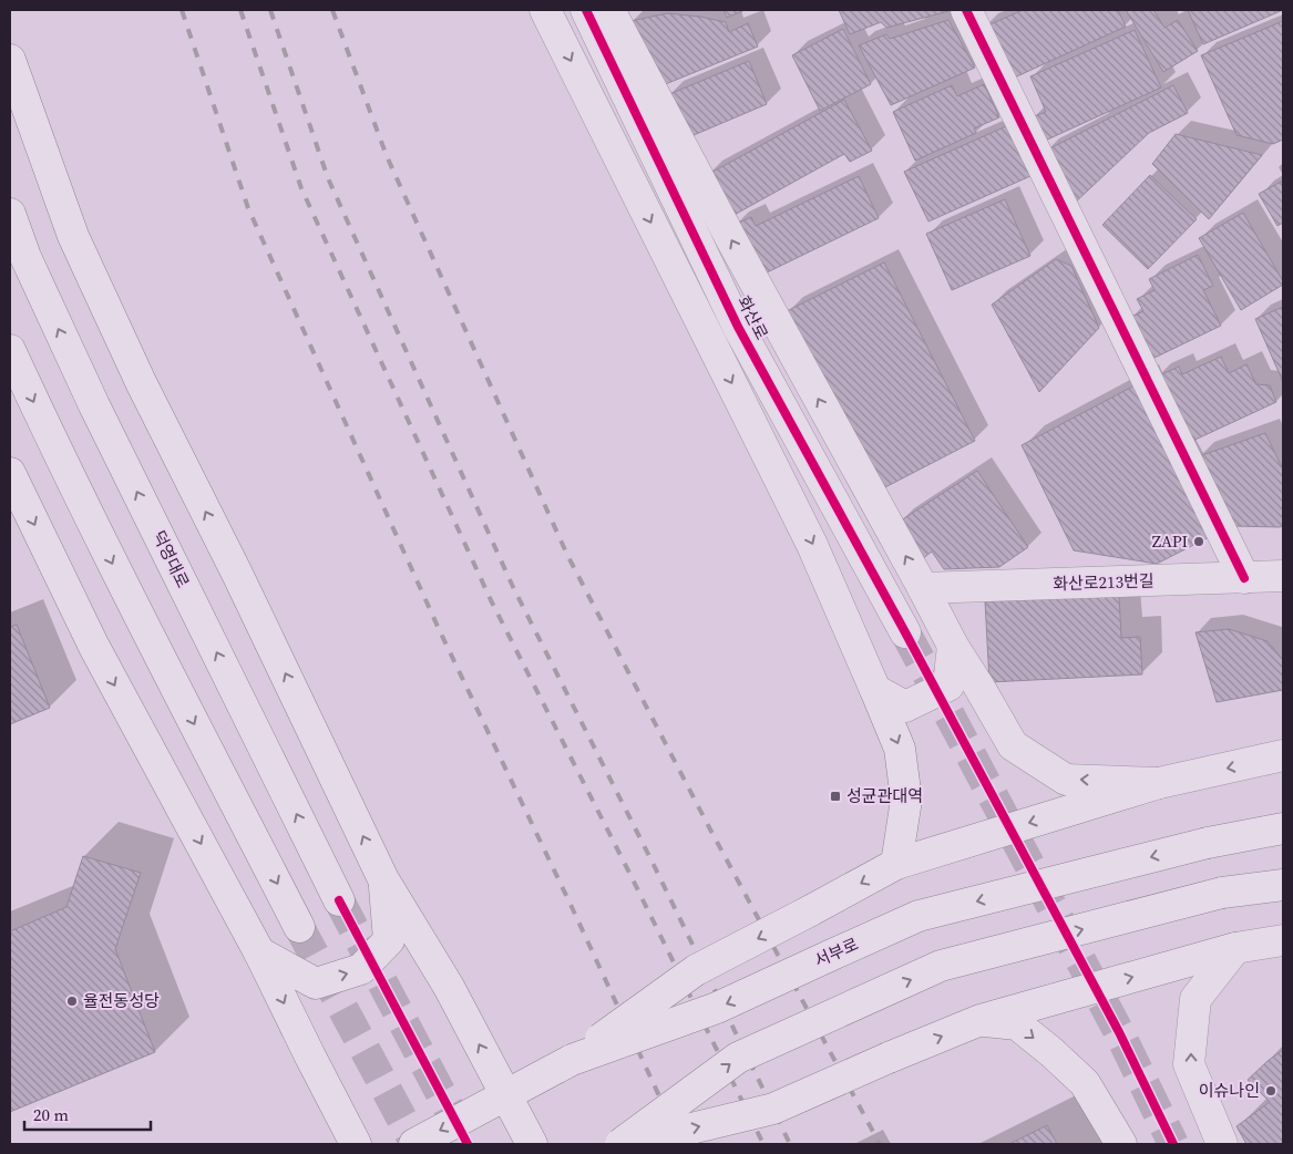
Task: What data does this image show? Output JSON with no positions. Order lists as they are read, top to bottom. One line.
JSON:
{"streets":{"main road":["화산로","덕영대로","화산로213번길","서부로"]},"places":{"other":["ZAPI","율전동성당","이슈나인"],"transit":["성균관대역"]},"scale_bar":"20 m"}
